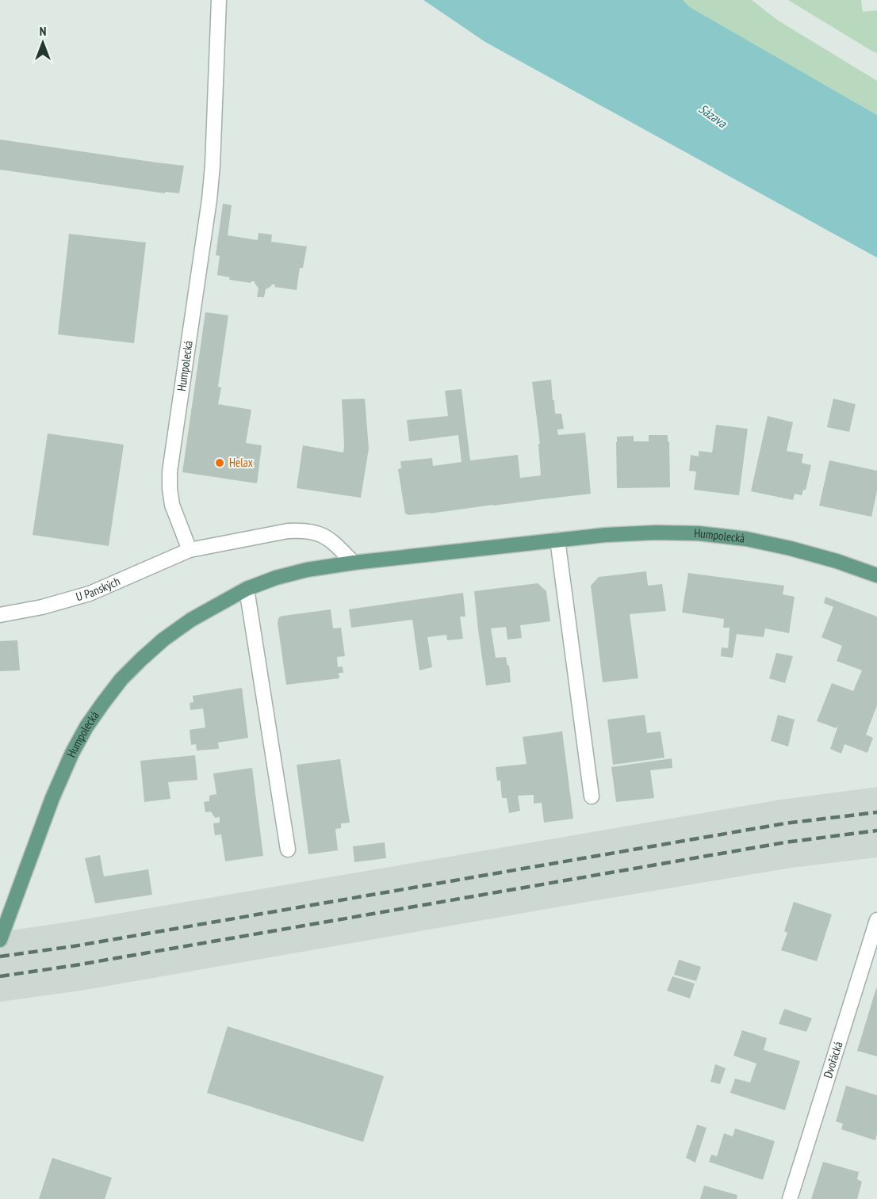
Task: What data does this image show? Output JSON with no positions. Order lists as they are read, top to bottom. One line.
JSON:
{"streets":{"main road":["Humpolecká"],"street":["U Panských","Dvořácká"]},"crossings":[["Humpolecká","U Panských"]],"water":["Sázava"],"places":["Helax"],"north":"top"}
